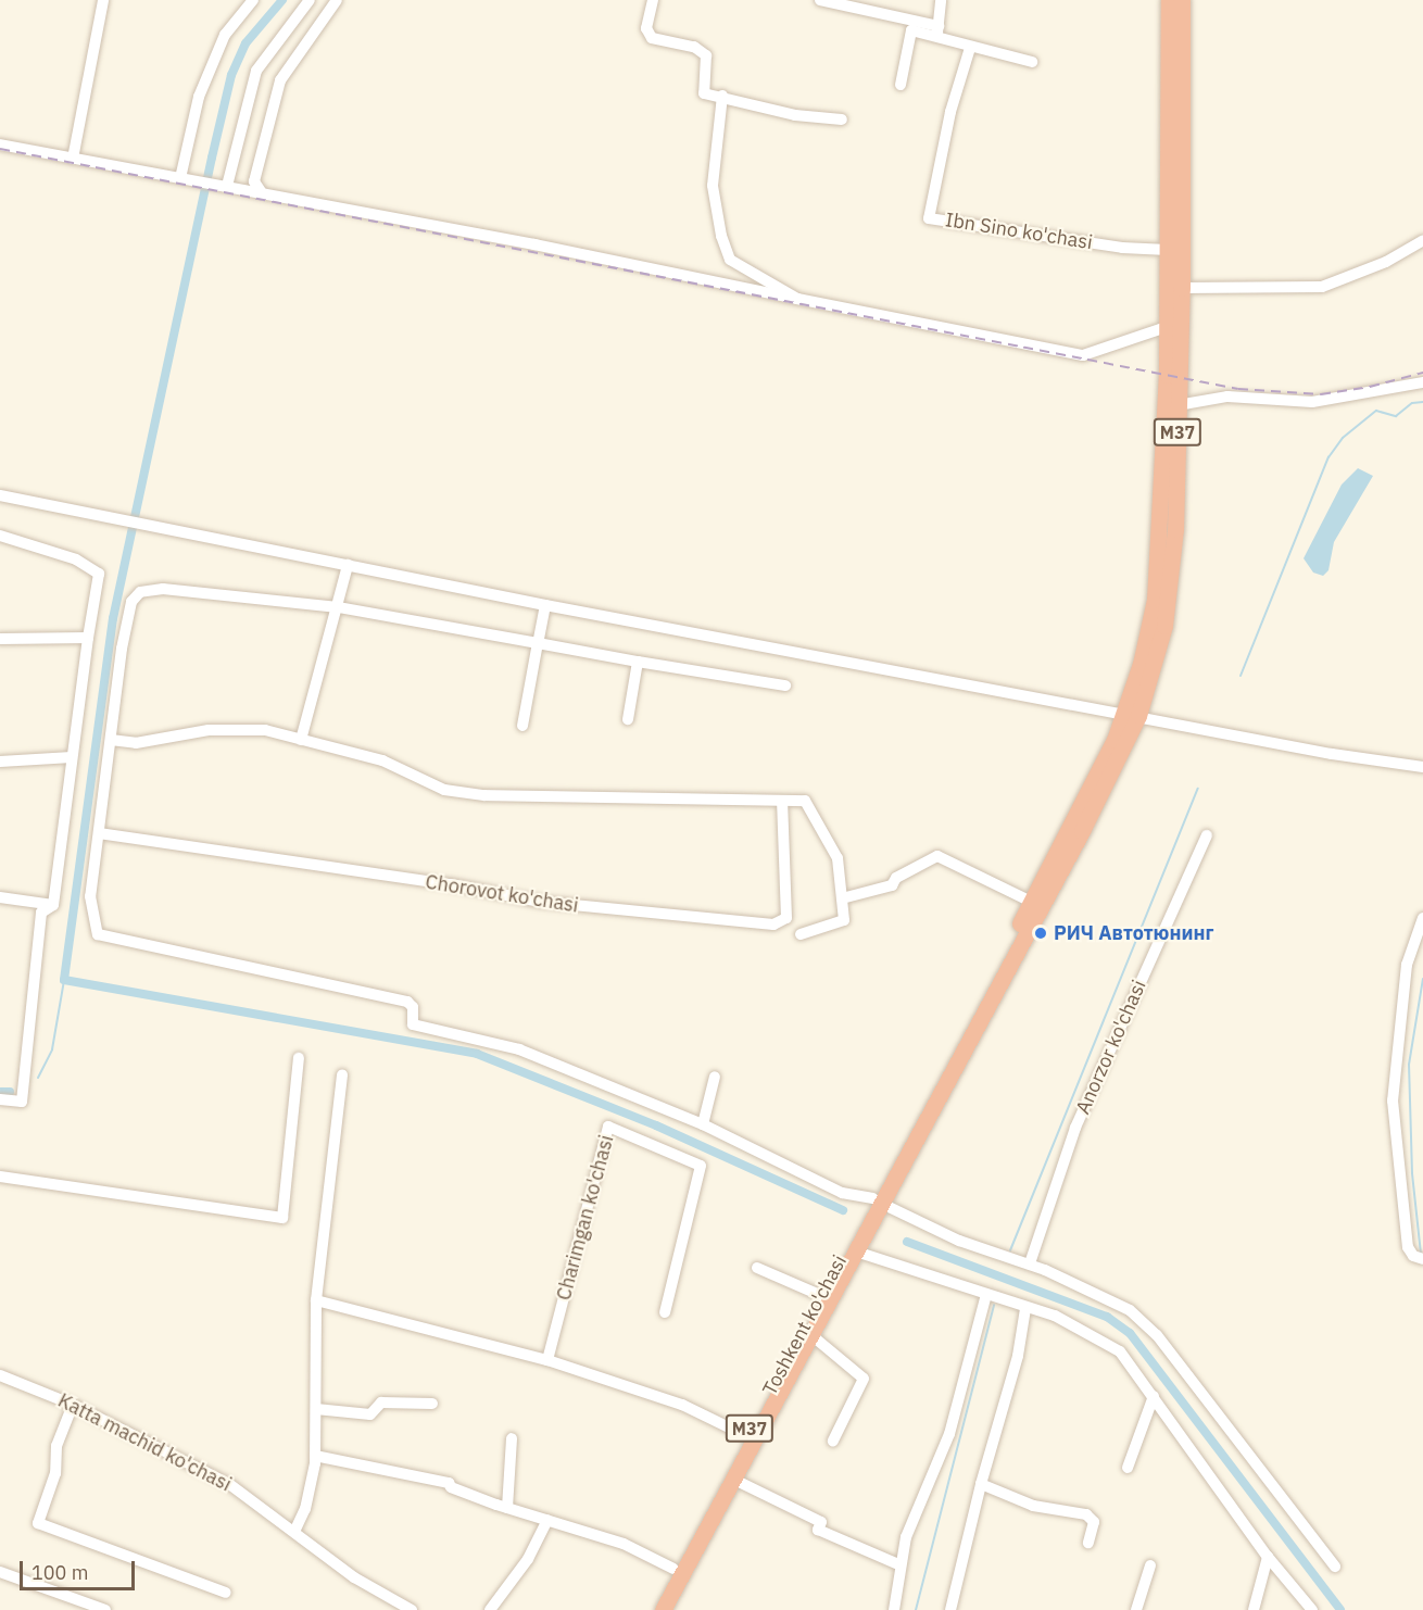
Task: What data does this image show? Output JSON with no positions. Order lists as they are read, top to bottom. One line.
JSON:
{"streets":{"highway":["M37","Toshkent ko'chasi"],"street":["Ibn Sino ko'chasi","Chorovot ko'chasi","Anorzor ko'chasi","Charimgan ko'chasi","Katta machid ko'chasi"]},"crossings":[["Ibn Sino ko'chasi","M37"],["M37","Toshkent ko'chasi"]],"places":["РИЧ Автотюнинг"],"scale_bar":"100 m"}
